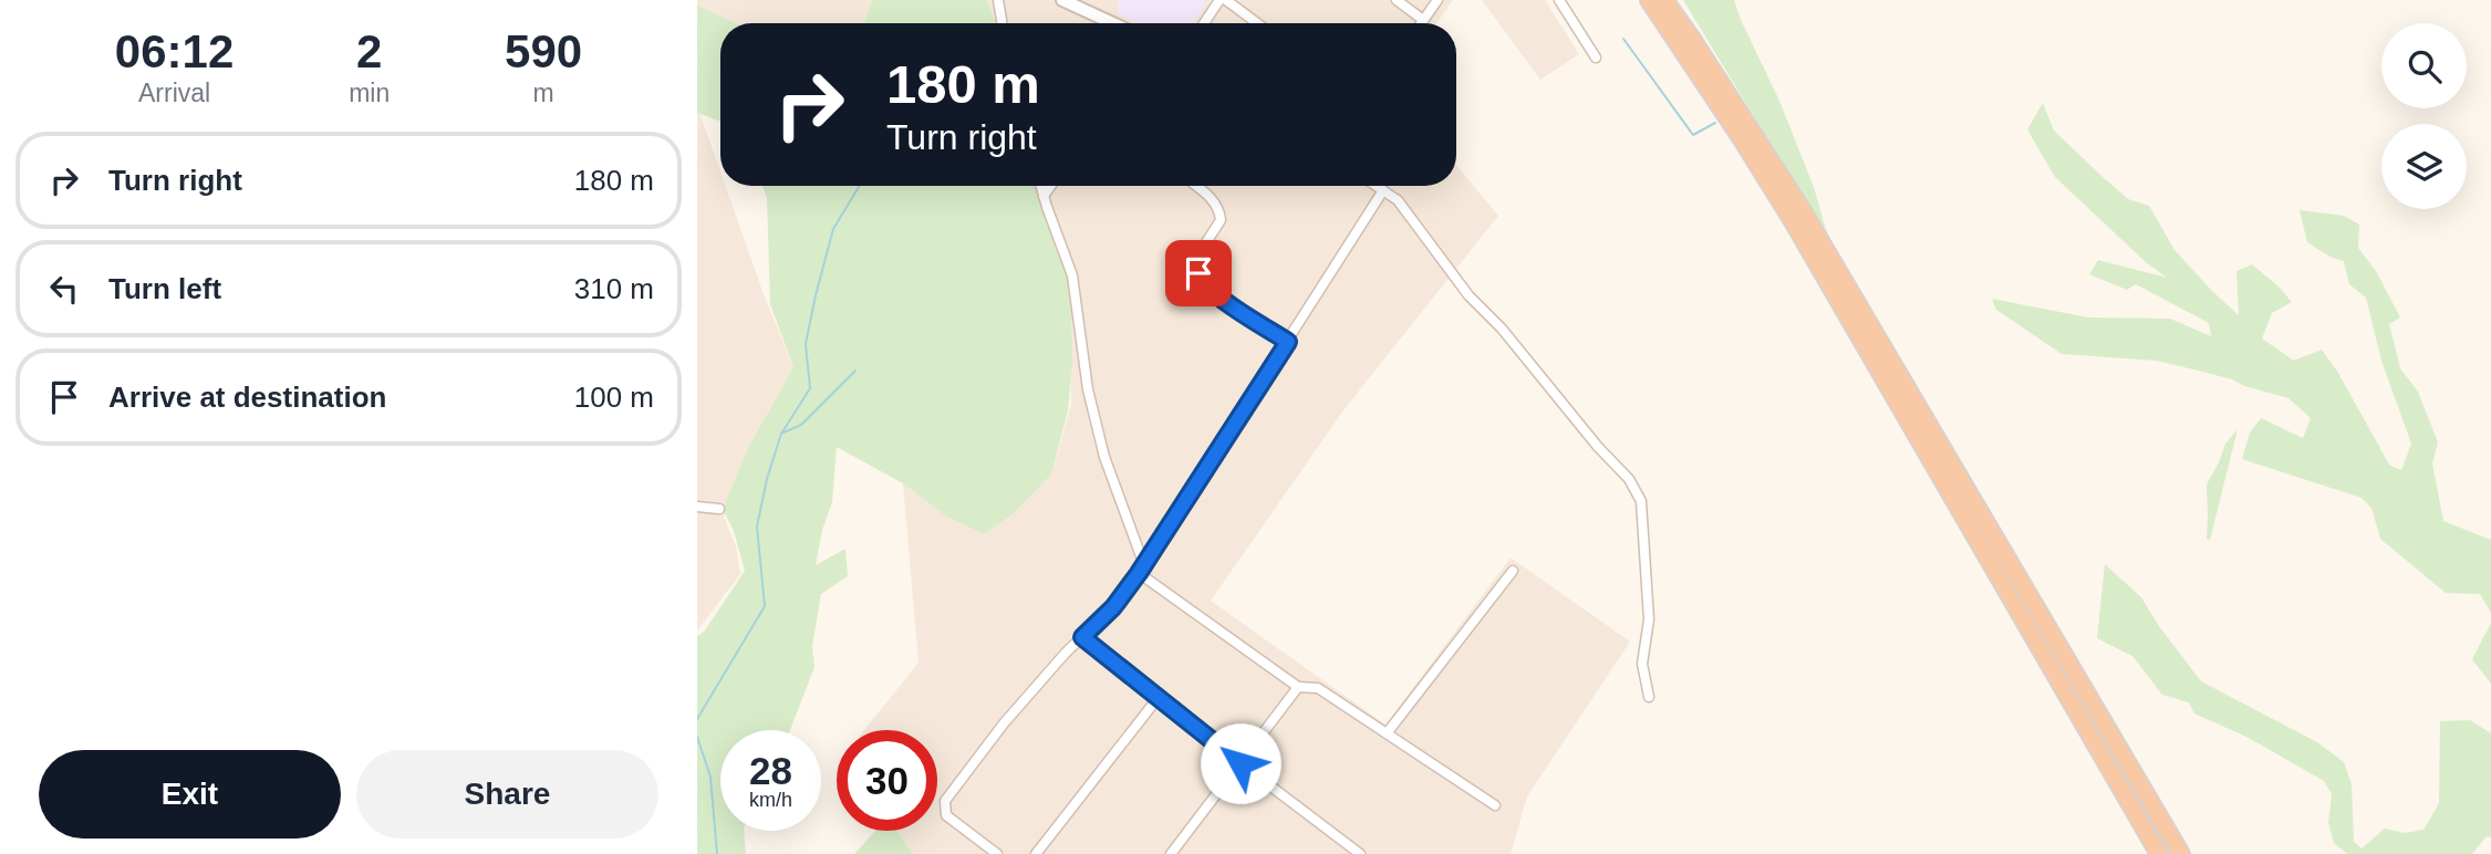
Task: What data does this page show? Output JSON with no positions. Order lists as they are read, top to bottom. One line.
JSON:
{"page":{"eta":["06:12","Arrival","2","min","590","m"],"turn":["180 m","Turn right"],"list":[{"name":"Turn right","value":"180 m"},{"name":"Turn left","value":"310 m"},{"name":"Arrive at destination","value":"100 m"}],"speed":"28 km/h","limit":"30","buttons":["Exit","Share"]}}
